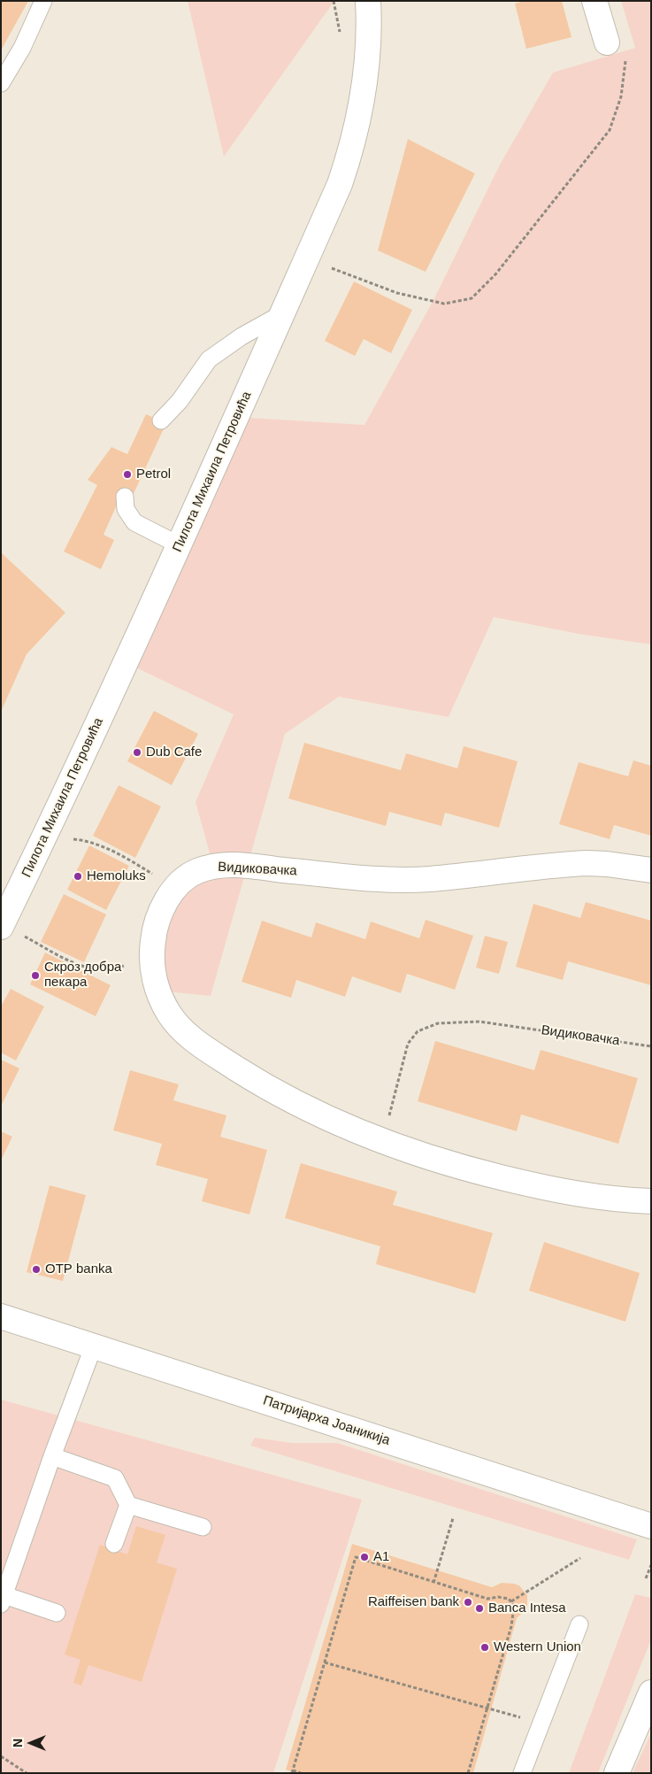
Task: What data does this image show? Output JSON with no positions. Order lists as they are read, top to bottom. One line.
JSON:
{"streets":{"main road":["Пилота Михаила Петровића","Видиковачка","Патријарха Јоаникија"]},"places":["Petrol","Dub Cafe","Hemoluks","Скроз добра пекара","OTP banka","A1","Raiffeisen bank","Banca Intesa","Western Union"],"north":"left"}
